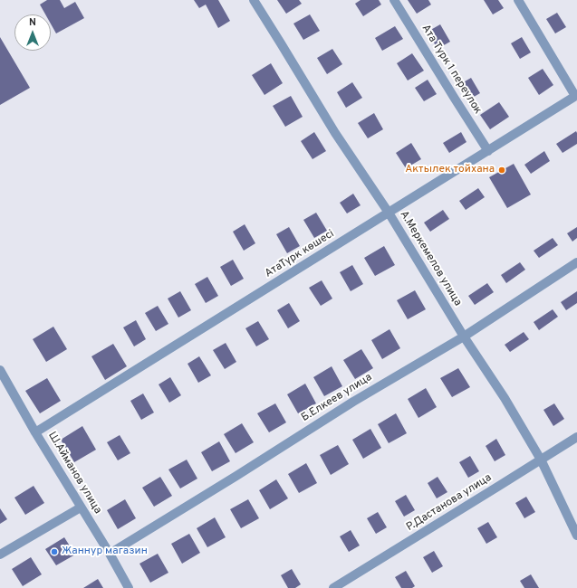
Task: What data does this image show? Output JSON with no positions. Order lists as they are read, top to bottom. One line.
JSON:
{"streets":{"street":["Ата Турк 1 переулок","АтаТүрк көшесі","А.Меркемелов улица","Б.Елкеев улица","Ш.Айманов улица","Р.Дастанова улица"]},"crossings":[["Ата Турк 1 переулок","АтаТүрк көшесі"],["АтаТүрк көшесі","А.Меркемелов улица"],["АтаТүрк көшесі","Ш.Айманов улица"],["А.Меркемелов улица","Б.Елкеев улица"],["А.Меркемелов улица","Р.Дастанова улица"],["Б.Елкеев улица","Ш.Айманов улица"]],"places":["Актылек тойхана","Жаннур магазин"],"north":"top"}
